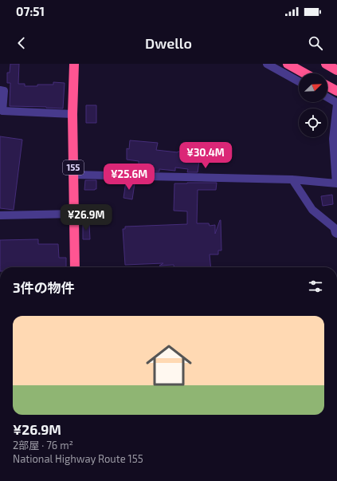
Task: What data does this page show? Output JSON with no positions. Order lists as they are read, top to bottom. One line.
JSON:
{"streets":{"highway":["155"]},"north":"top right","page":{"status":"07:51","header":"Dwello","price":["¥30.4M","¥25.6M","¥26.9M"],"heading":"3件の物件","list":[{"name":"¥26.9M","note":"2部屋 · 76 m² · National Highway Route 155"}]}}
